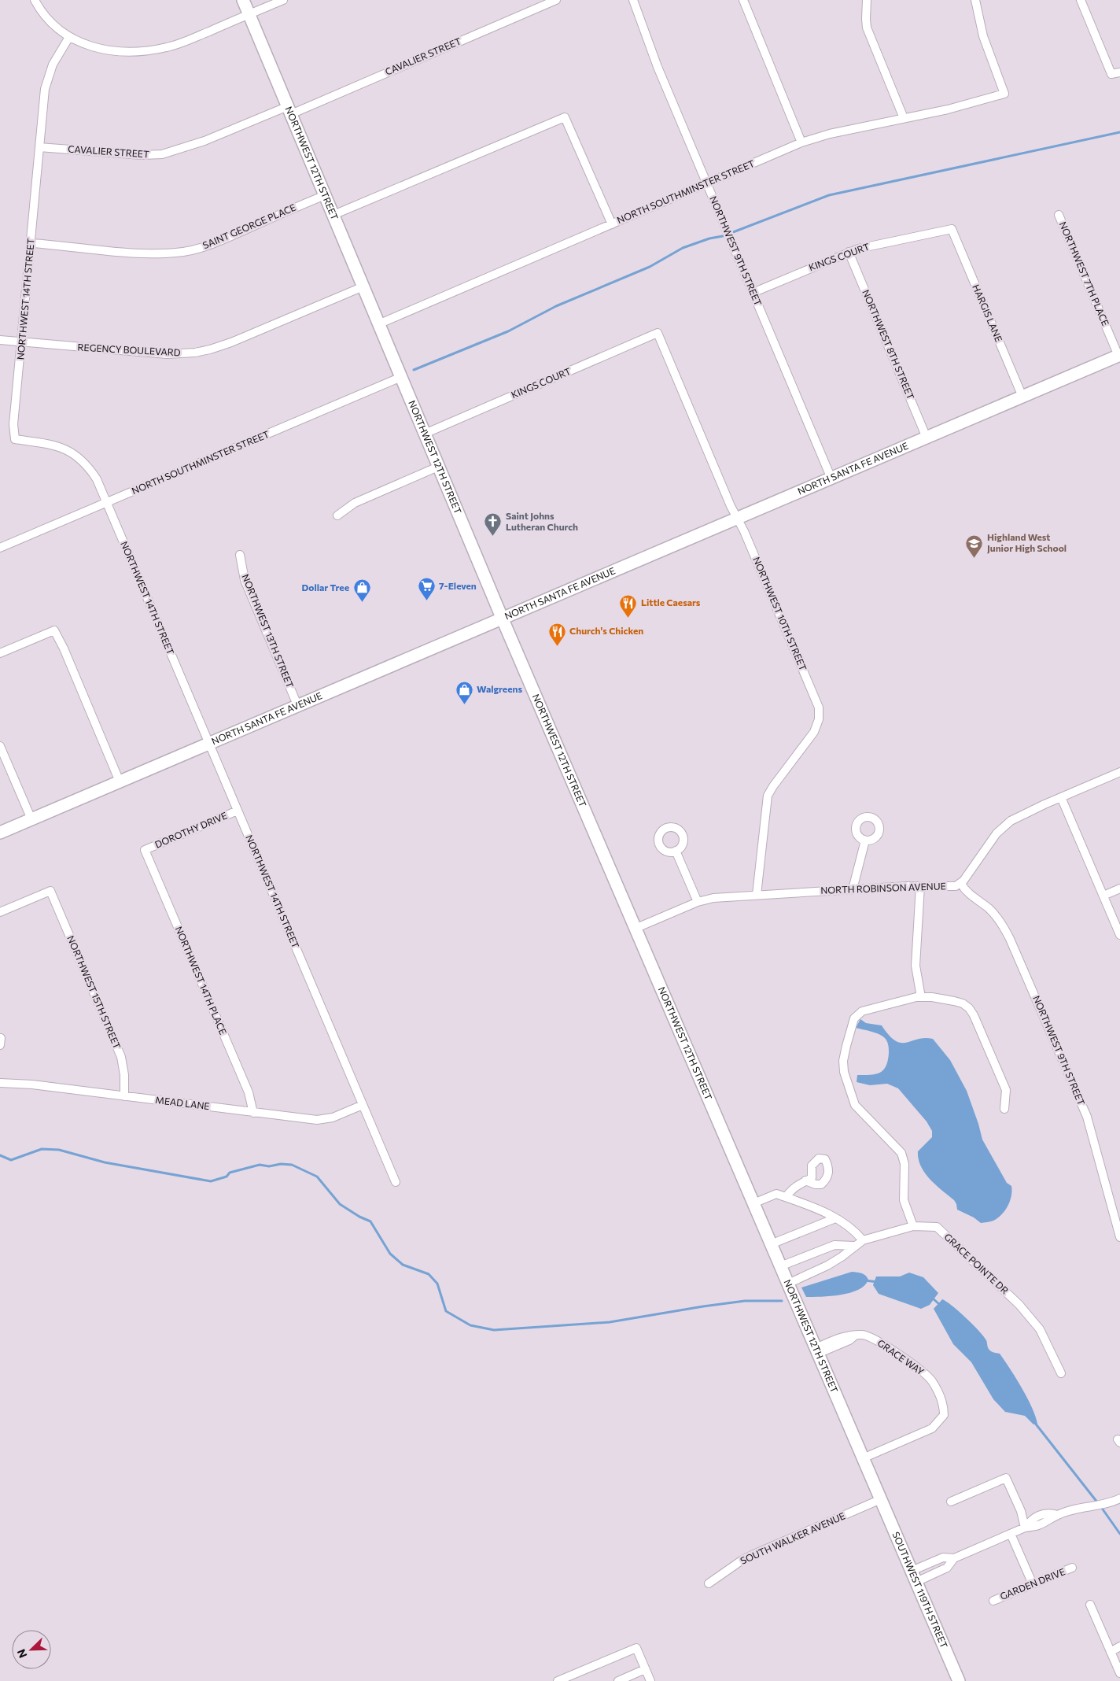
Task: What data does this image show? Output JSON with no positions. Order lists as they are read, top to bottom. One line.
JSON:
{"streets":{"main road":["NORTHWEST 12TH STREET","NORTH SANTA FE AVENUE","SOUTHWEST 119TH STREET"],"street":["CAVALIER STREET","NORTH SOUTHMINSTER STREET","SAINT GEORGE PLACE","NORTHWEST 9TH STREET","KINGS COURT","NORTHWEST 7TH PLACE","NORTHWEST 14TH STREET","HARGIS LANE","NORTHWEST 8TH STREET","REGENCY BOULEVARD","NORTHWEST 10TH STREET","NORTHWEST 13TH STREET","DOROTHY DRIVE","NORTH ROBINSON AVENUE","NORTHWEST 14TH PLACE","NORTHWEST 15TH STREET","MEAD LANE","GRACE POINTE DR","GRACE WAY","SOUTH WALKER AVENUE","GARDEN DRIVE"]},"crossings":[["CAVALIER STREET","NORTHWEST 12TH STREET"],["CAVALIER STREET","NORTHWEST 14TH STREET"],["NORTHWEST 12TH STREET","NORTH SOUTHMINSTER STREET"],["NORTHWEST 12TH STREET","SAINT GEORGE PLACE"],["NORTHWEST 12TH STREET","KINGS COURT"],["NORTHWEST 12TH STREET","REGENCY BOULEVARD"],["NORTHWEST 12TH STREET","NORTH SANTA FE AVENUE"],["NORTHWEST 12TH STREET","NORTH ROBINSON AVENUE"],["NORTHWEST 12TH STREET","GRACE POINTE DR"],["NORTHWEST 12TH STREET","GRACE WAY"],["NORTHWEST 12TH STREET","SOUTH WALKER AVENUE"],["NORTHWEST 12TH STREET","SOUTHWEST 119TH STREET"],["NORTH SOUTHMINSTER STREET","NORTHWEST 9TH STREET"],["NORTH SOUTHMINSTER STREET","NORTHWEST 14TH STREET"],["SAINT GEORGE PLACE","NORTHWEST 14TH STREET"],["NORTHWEST 9TH STREET","KINGS COURT"],["NORTHWEST 9TH STREET","NORTH SANTA FE AVENUE"],["NORTHWEST 9TH STREET","NORTH ROBINSON AVENUE"],["KINGS COURT","HARGIS LANE"],["KINGS COURT","NORTHWEST 8TH STREET"],["KINGS COURT","NORTHWEST 10TH STREET"],["NORTHWEST 7TH PLACE","NORTH SANTA FE AVENUE"],["NORTHWEST 14TH STREET","REGENCY BOULEVARD"],["NORTHWEST 14TH STREET","NORTH SANTA FE AVENUE"],["NORTHWEST 14TH STREET","DOROTHY DRIVE"],["NORTHWEST 14TH STREET","MEAD LANE"],["HARGIS LANE","NORTH SANTA FE AVENUE"],["NORTHWEST 8TH STREET","NORTH SANTA FE AVENUE"],["NORTH SANTA FE AVENUE","NORTHWEST 10TH STREET"],["NORTH SANTA FE AVENUE","NORTHWEST 13TH STREET"],["NORTHWEST 10TH STREET","NORTH ROBINSON AVENUE"],["DOROTHY DRIVE","NORTHWEST 14TH PLACE"],["NORTHWEST 14TH PLACE","MEAD LANE"],["NORTHWEST 15TH STREET","MEAD LANE"],["SOUTH WALKER AVENUE","SOUTHWEST 119TH STREET"]],"places":{"church":["Saint Johns Lutheran Church"],"school or university":["Highland West Junior High School"],"supermarket":["7-Eleven"],"shop":["Dollar Tree","Walgreens"],"restaurant":["Little Caesars","Church's Chicken"]},"north":"bottom left"}
